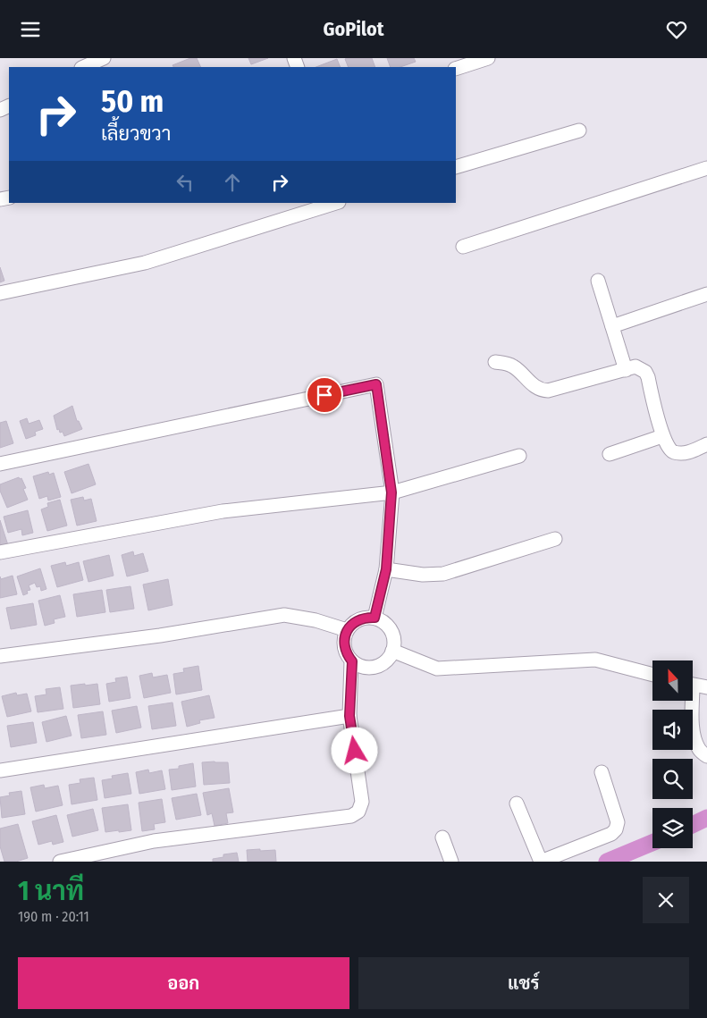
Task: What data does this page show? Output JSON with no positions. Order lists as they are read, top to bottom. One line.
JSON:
{"north":"top","page":{"header":"GoPilot","turn":["50 m","เลี้ยวขวา"],"heading":["1 นาที","190 m · 20:11"],"buttons":["ออก","แชร์"]}}
